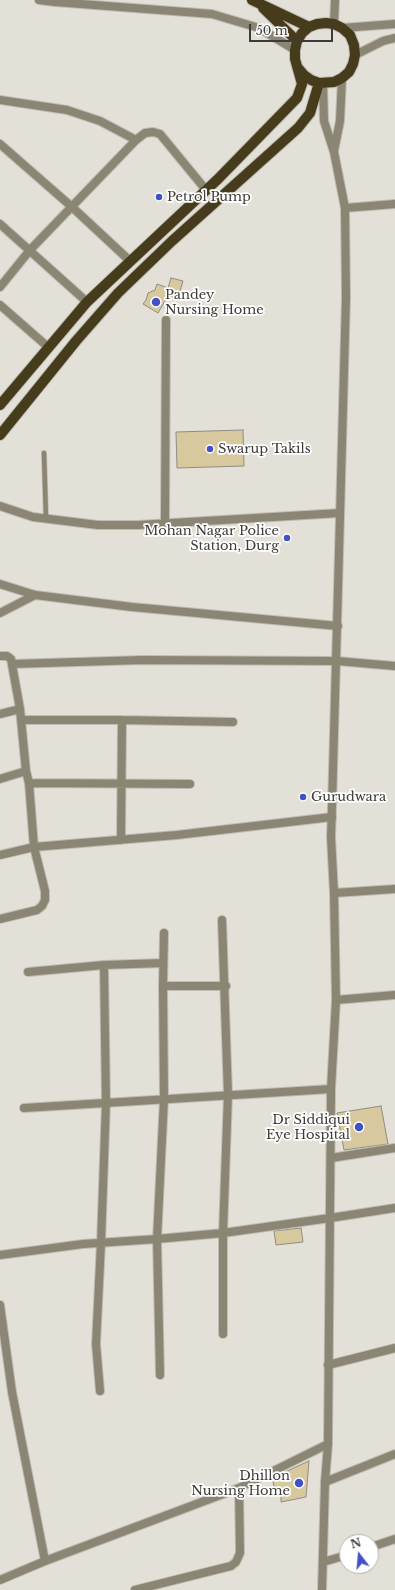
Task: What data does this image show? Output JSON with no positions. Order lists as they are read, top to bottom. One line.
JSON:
{"places":["Petrol Pump","Pandey Nursing Home","Swarup Takils","Mohan Nagar Police Station, Durg","Gurudwara","Dr Siddiqui Eye Hospital","Dhillon Nursing Home"],"scale_bar":"50 m","north":"top"}
